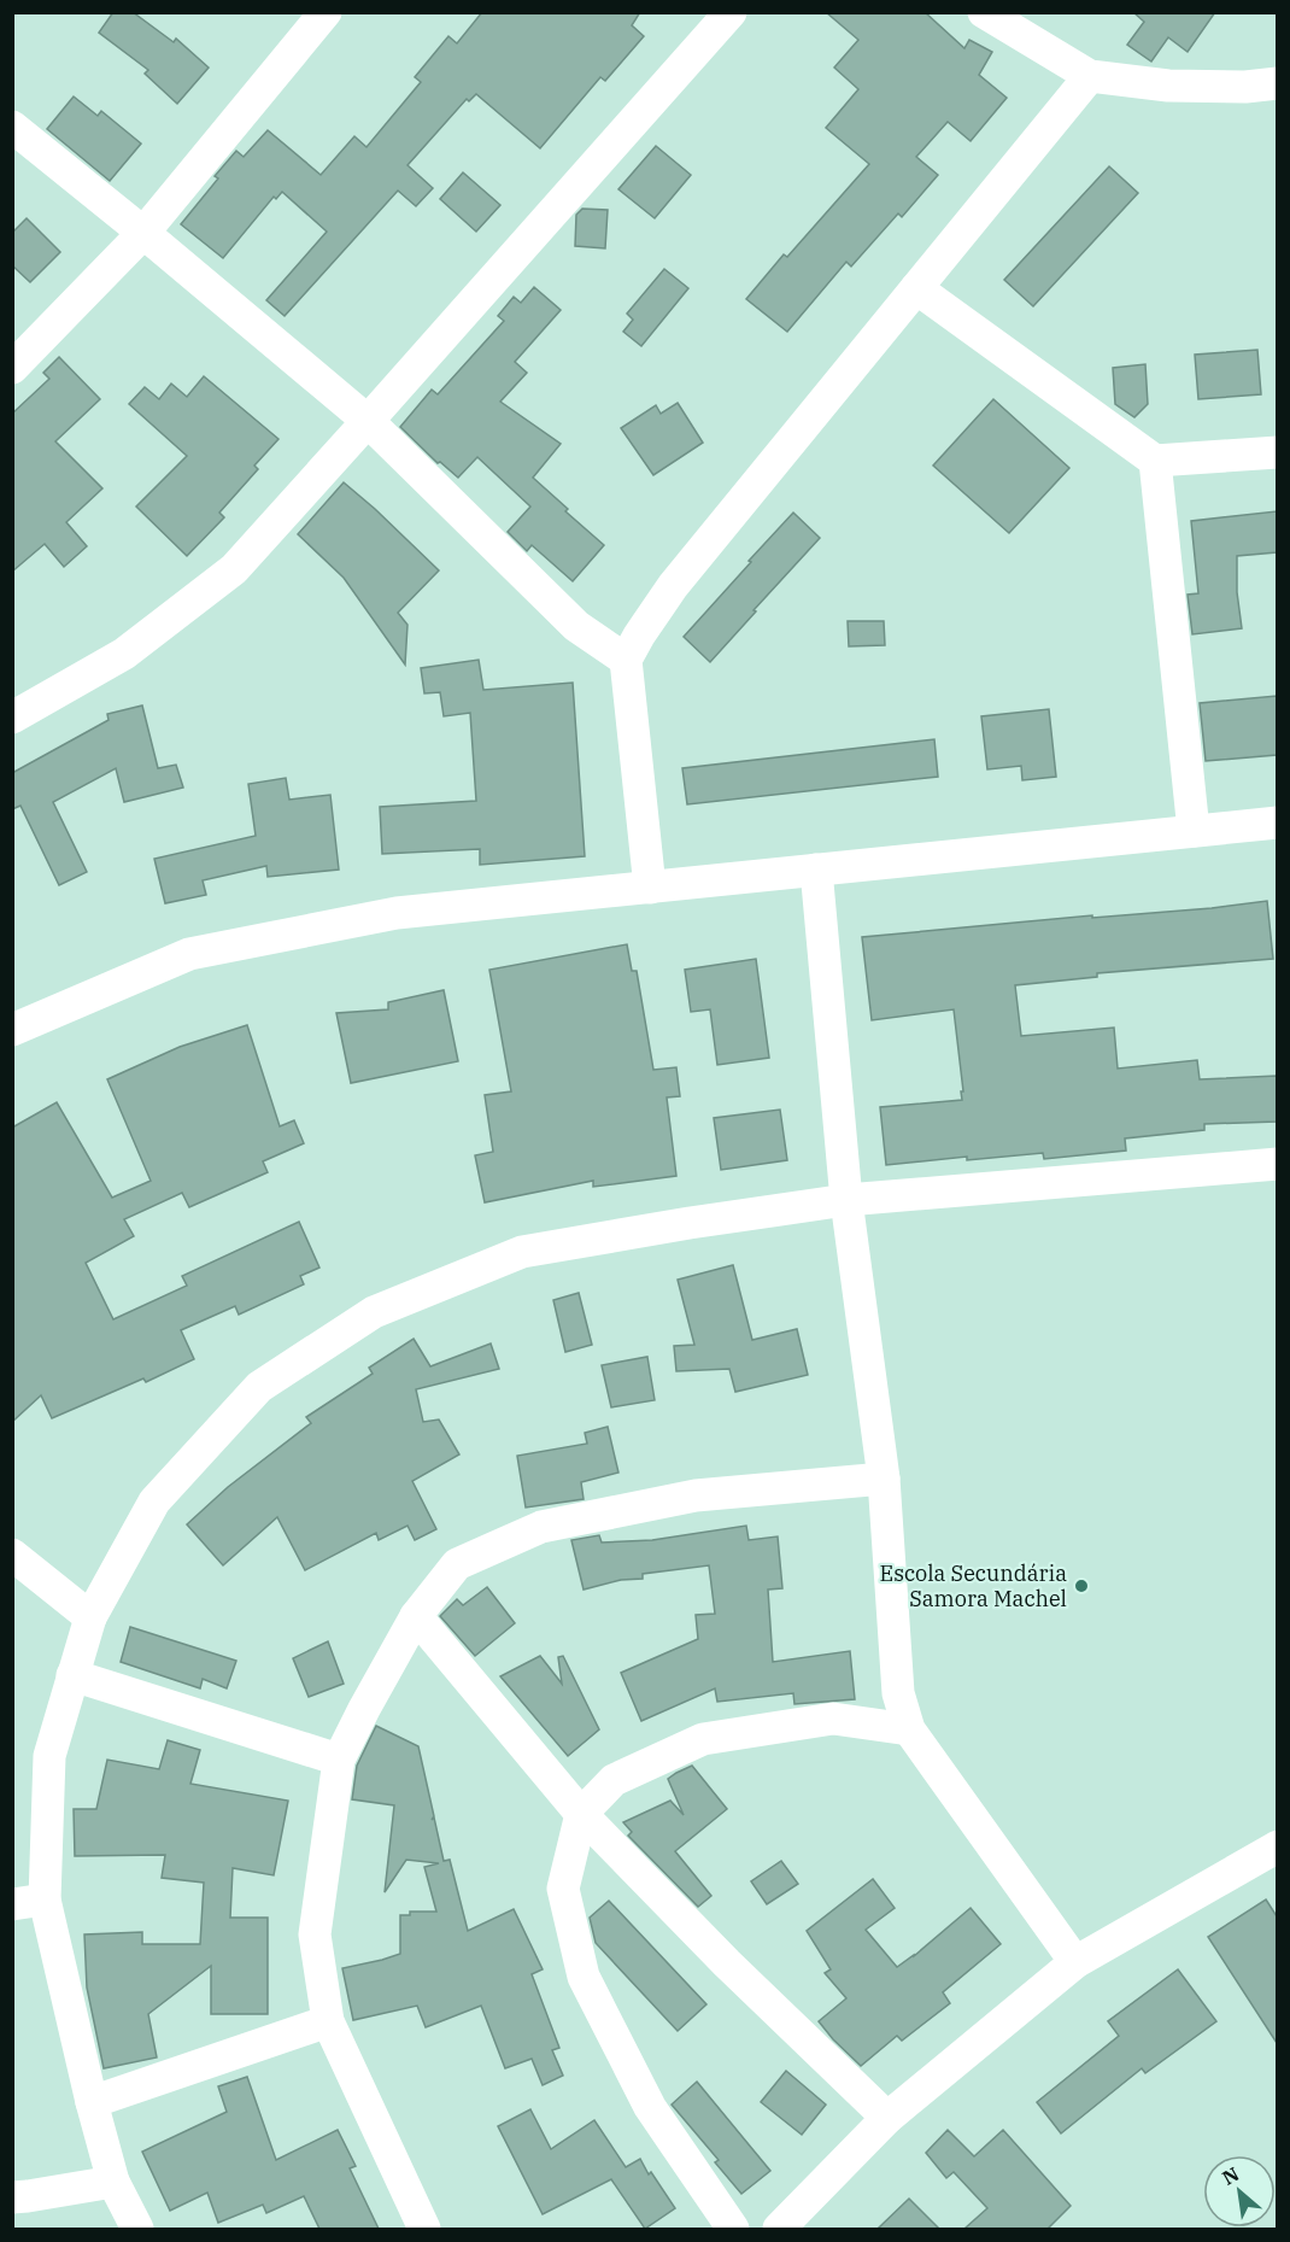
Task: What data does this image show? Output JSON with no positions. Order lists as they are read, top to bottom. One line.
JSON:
{"places":["Escola Secundária Samora Machel"],"north":"top left"}
